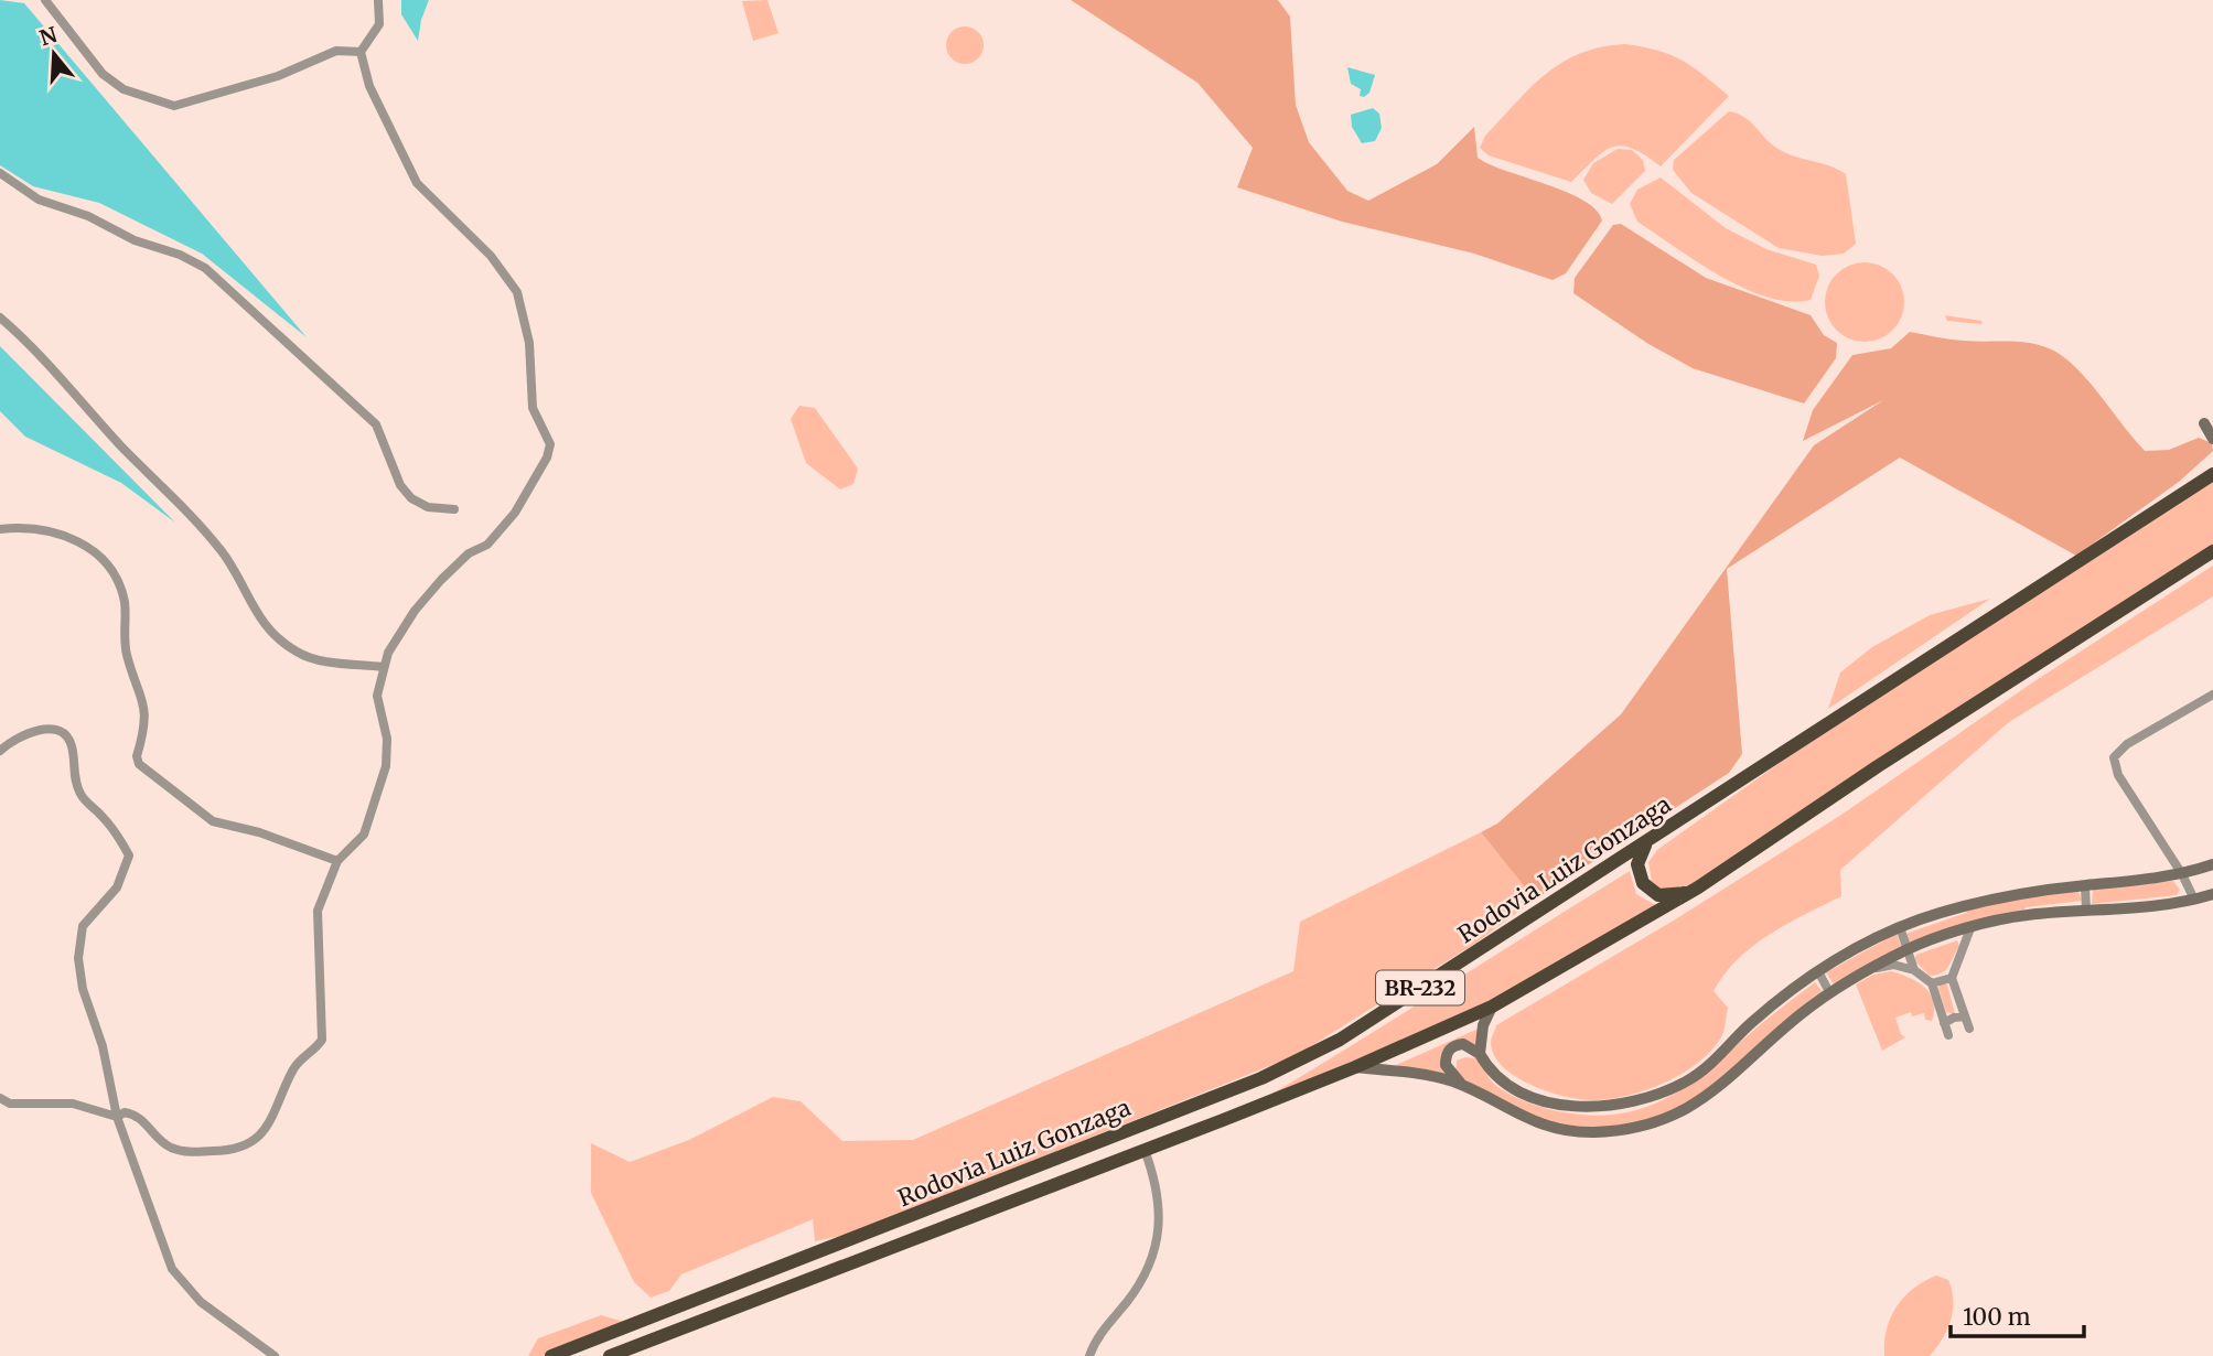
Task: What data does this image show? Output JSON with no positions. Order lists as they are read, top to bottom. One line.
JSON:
{"streets":{"highway":["Rodovia Luiz Gonzaga","BR-232"]},"scale_bar":"100 m","north":"top"}
